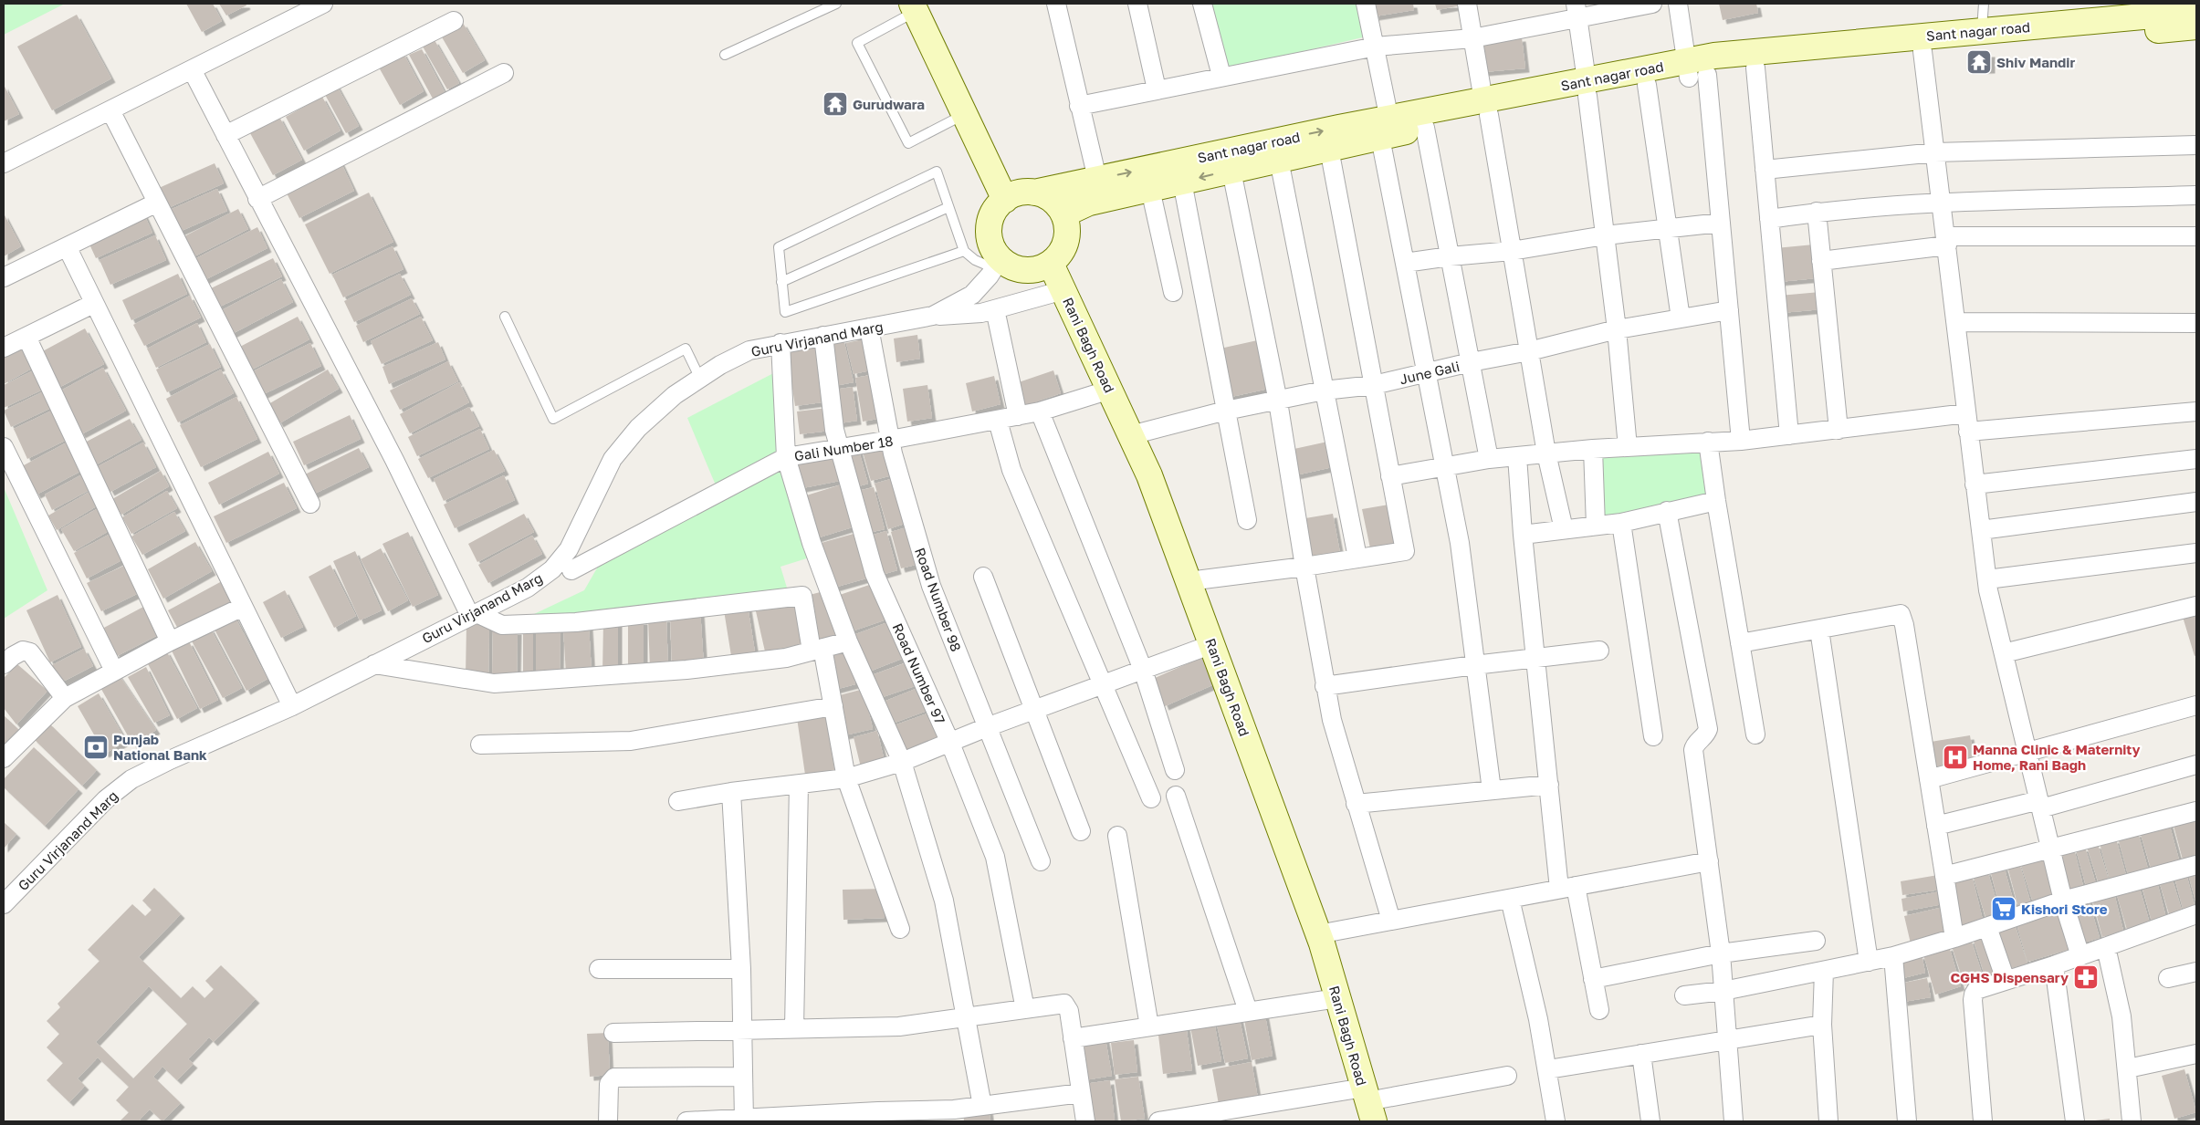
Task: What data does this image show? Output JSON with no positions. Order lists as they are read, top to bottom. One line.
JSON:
{"streets":{"street":["Sant nagar road","Guru Virjanand Marg","Rani Bagh Road","June Gali","Gali Number 18","Road Number 98","Road Number 97"]},"crossings":[["Sant nagar road","Guru Virjanand Marg"],["Sant nagar road","Rani Bagh Road"],["Guru Virjanand Marg","Rani Bagh Road"],["Guru Virjanand Marg","Road Number 98"],["Guru Virjanand Marg","Road Number 97"],["Rani Bagh Road","June Gali"],["Rani Bagh Road","Gali Number 18"],["Gali Number 18","Road Number 98"],["Gali Number 18","Road Number 97"]],"places":{"temple":["Shiv Mandir","Gurudwara"],"bank":["Punjab National Bank"],"hospital":["Manna Clinic & Maternity Home, Rani Bagh"],"supermarket":["Kishori Store"],"pharmacy":["CGHS Dispensary"]}}
